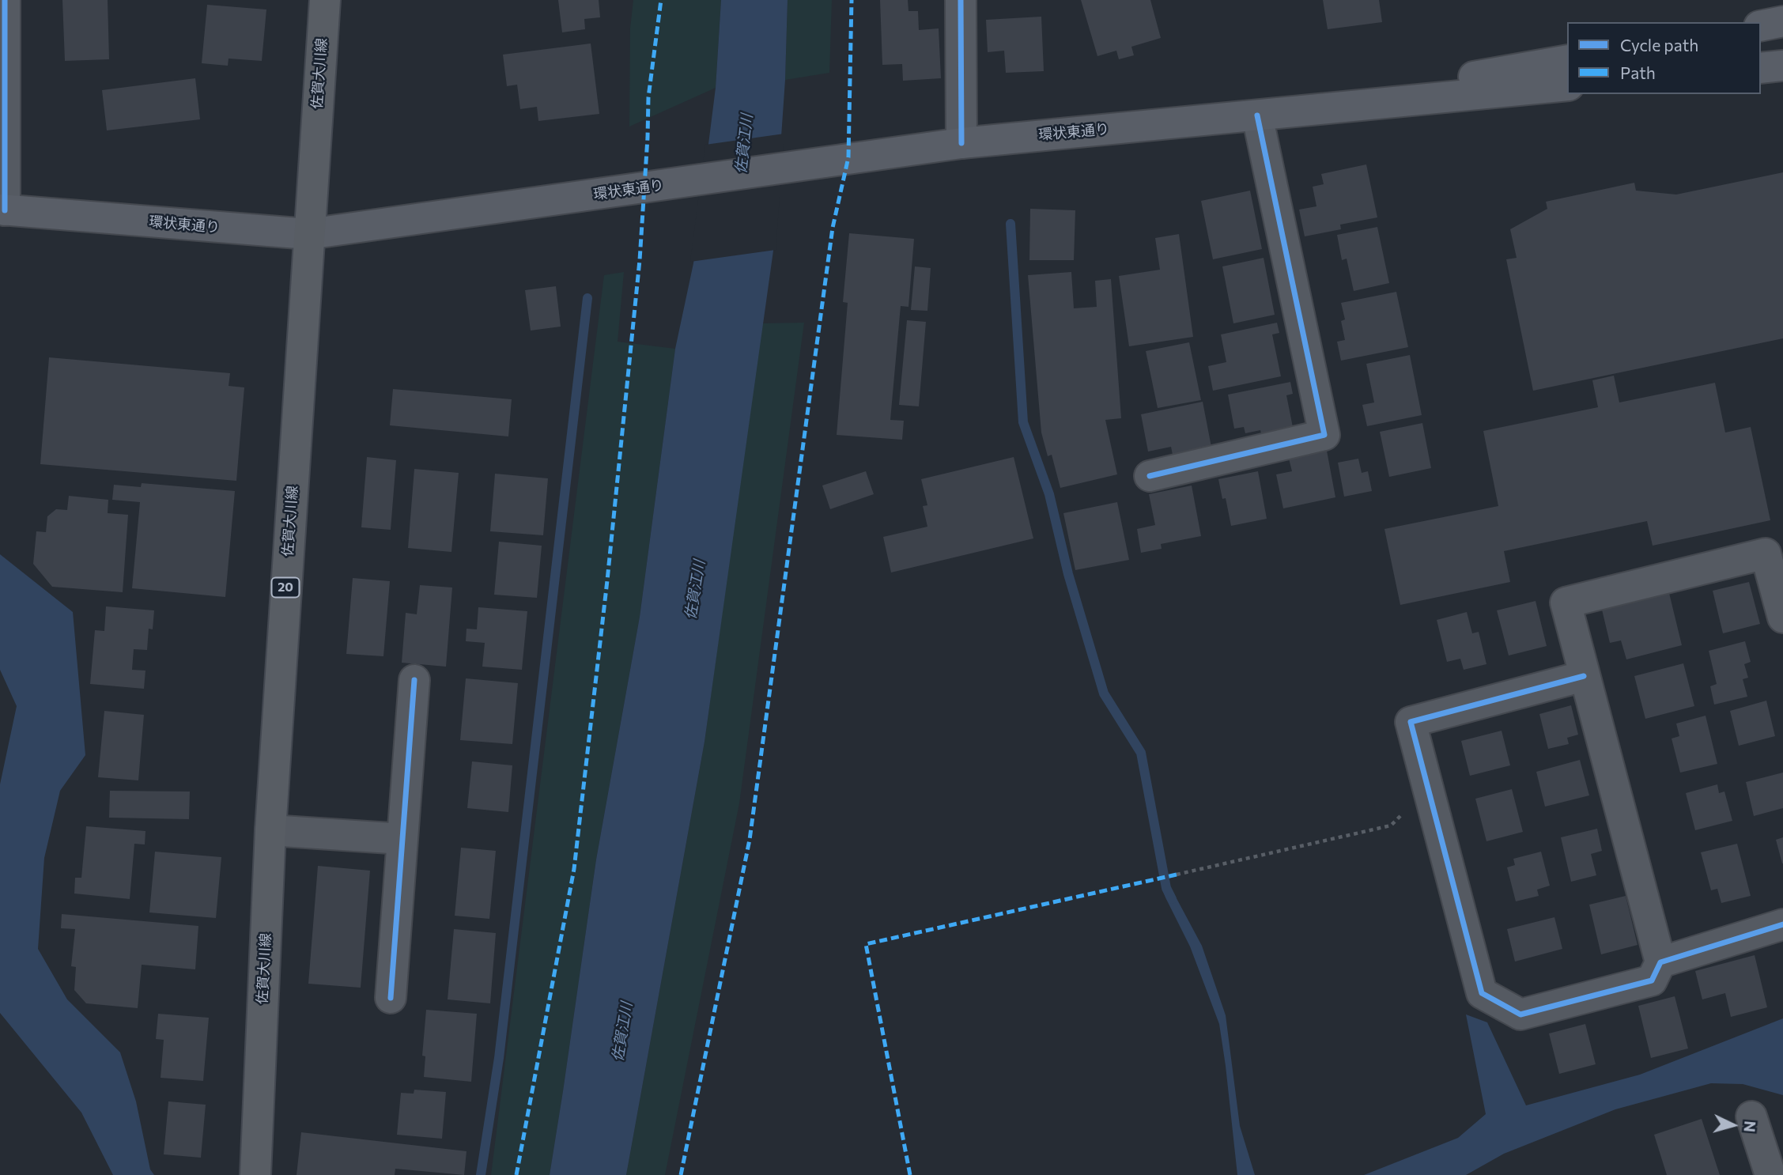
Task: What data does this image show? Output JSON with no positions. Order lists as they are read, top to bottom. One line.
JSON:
{"streets":{"main road":["佐賀大川線","環状東通り","20"]},"crossings":[["佐賀大川線","環状東通り"]],"water":["佐賀江川"],"legend":["Cycle path","Path"],"north":"right"}
